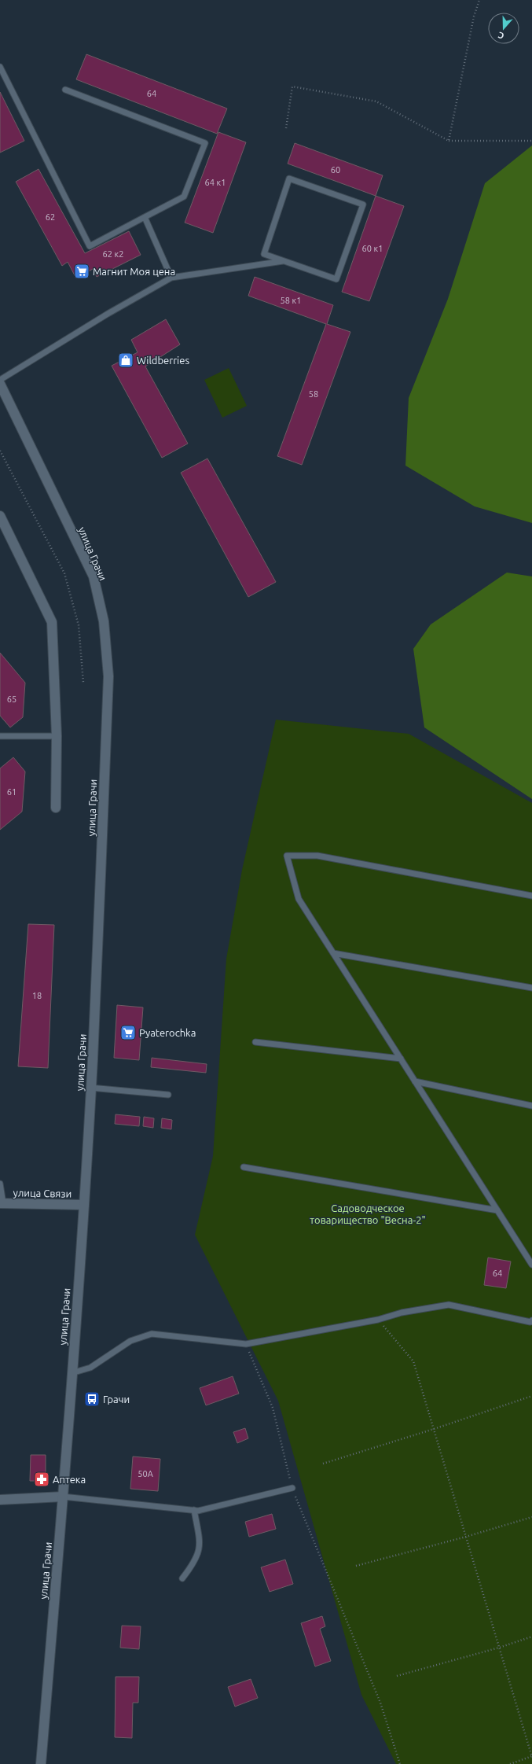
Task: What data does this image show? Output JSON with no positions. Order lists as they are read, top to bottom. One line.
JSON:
{"streets":{"street":["улица Грачи","улица Связи"]},"crossings":[["улица Грачи","улица Связи"]],"parks":["Садоводческое товарищество \"Весна-2\""],"places":{"supermarket":["Магнит Моя цена","Pyaterochka"],"shop":["Wildberries"],"bus stop":["Грачи"],"pharmacy":["Аптека"]},"house_numbers":["64","60","64 к1","62","60 к1","62 к2","58 к1","58","65","61","18","64","50А"],"north":"bottom"}
